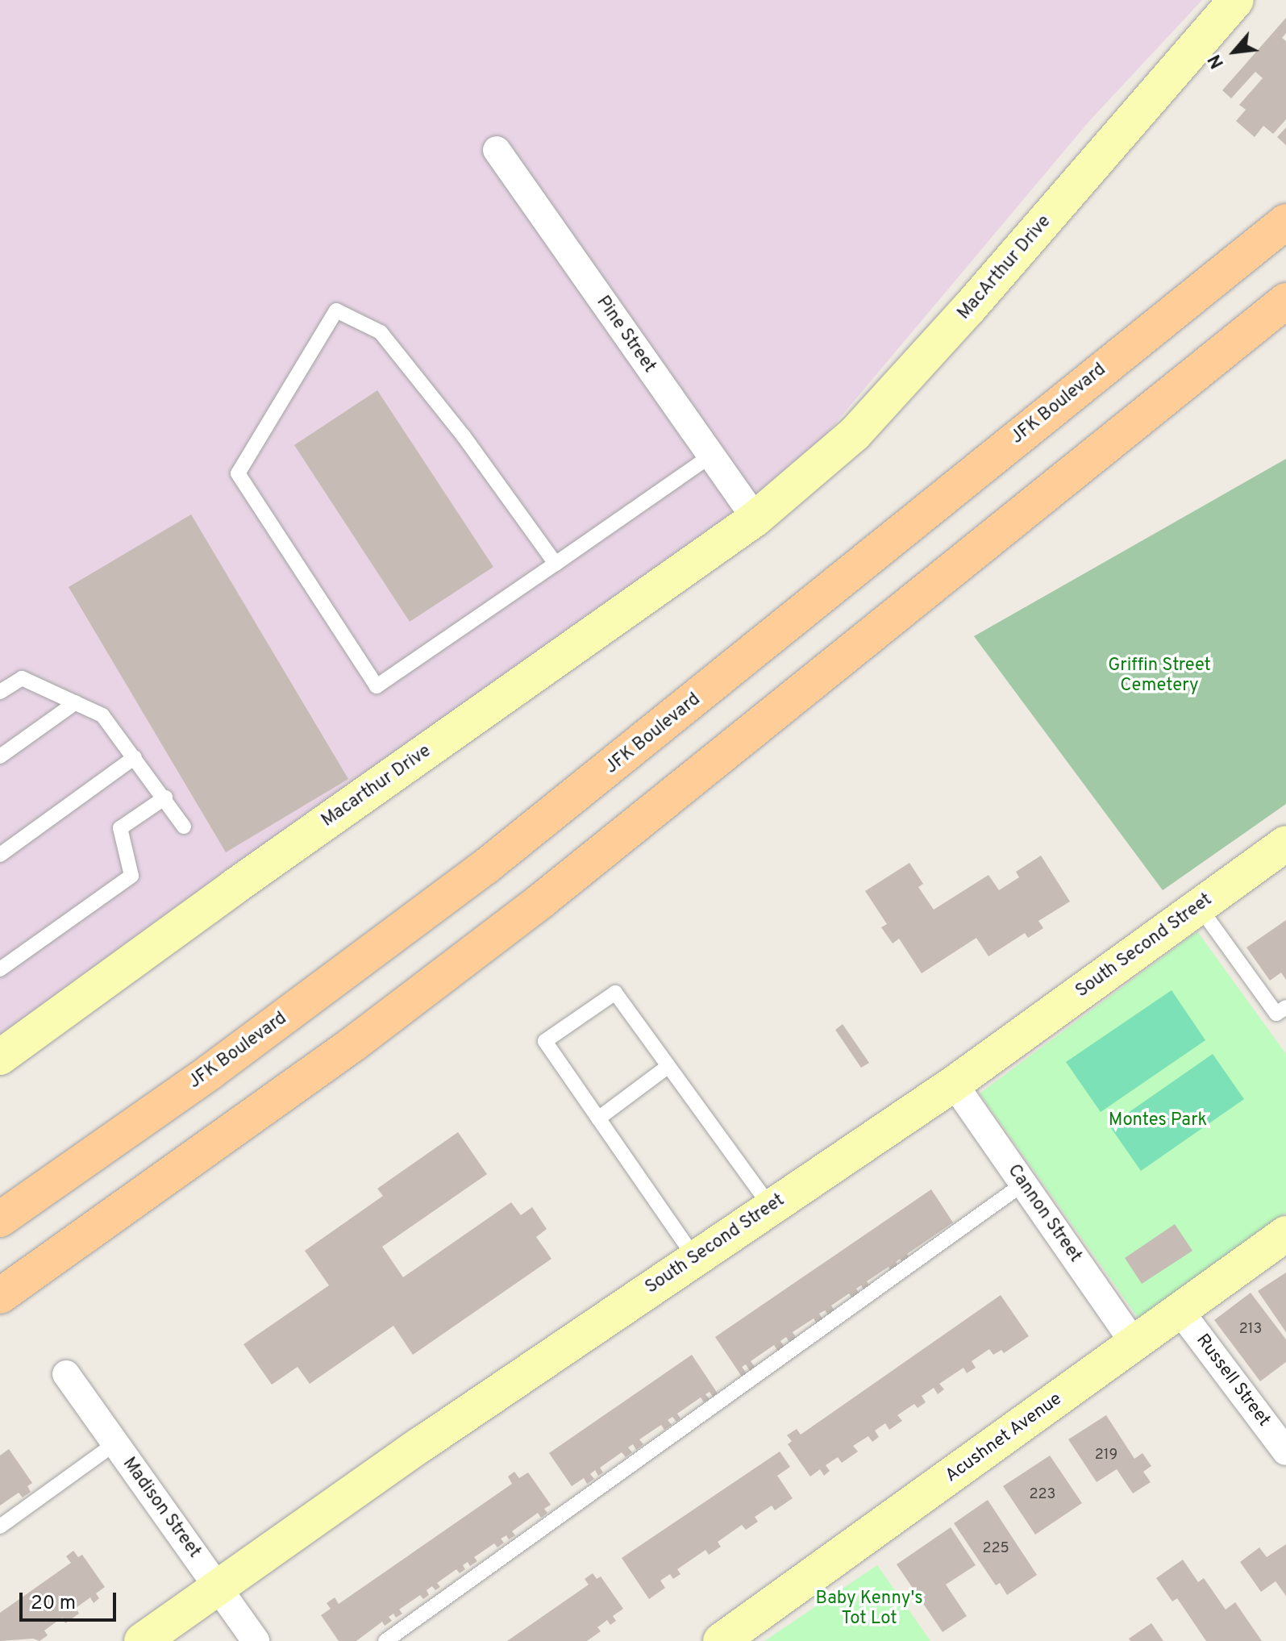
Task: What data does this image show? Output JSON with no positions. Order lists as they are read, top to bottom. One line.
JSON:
{"streets":{"main road":["JFK Boulevard"],"street":["MacArthur Drive","Pine Street","Macarthur Drive","South Second Street","Cannon Street","Russell Street","Acushnet Avenue","Madison Street"]},"crossings":[["MacArthur Drive","Pine Street"],["MacArthur Drive","Macarthur Drive"],["Pine Street","Macarthur Drive"],["South Second Street","Cannon Street"],["South Second Street","Madison Street"],["Cannon Street","Acushnet Avenue"],["Russell Street","Acushnet Avenue"]],"parks":["Griffin Street Cemetery","Montes Park","Baby Kenny's Tot Lot"],"house_numbers":["213","219","223","225"],"scale_bar":"20 m","north":"bottom left"}
